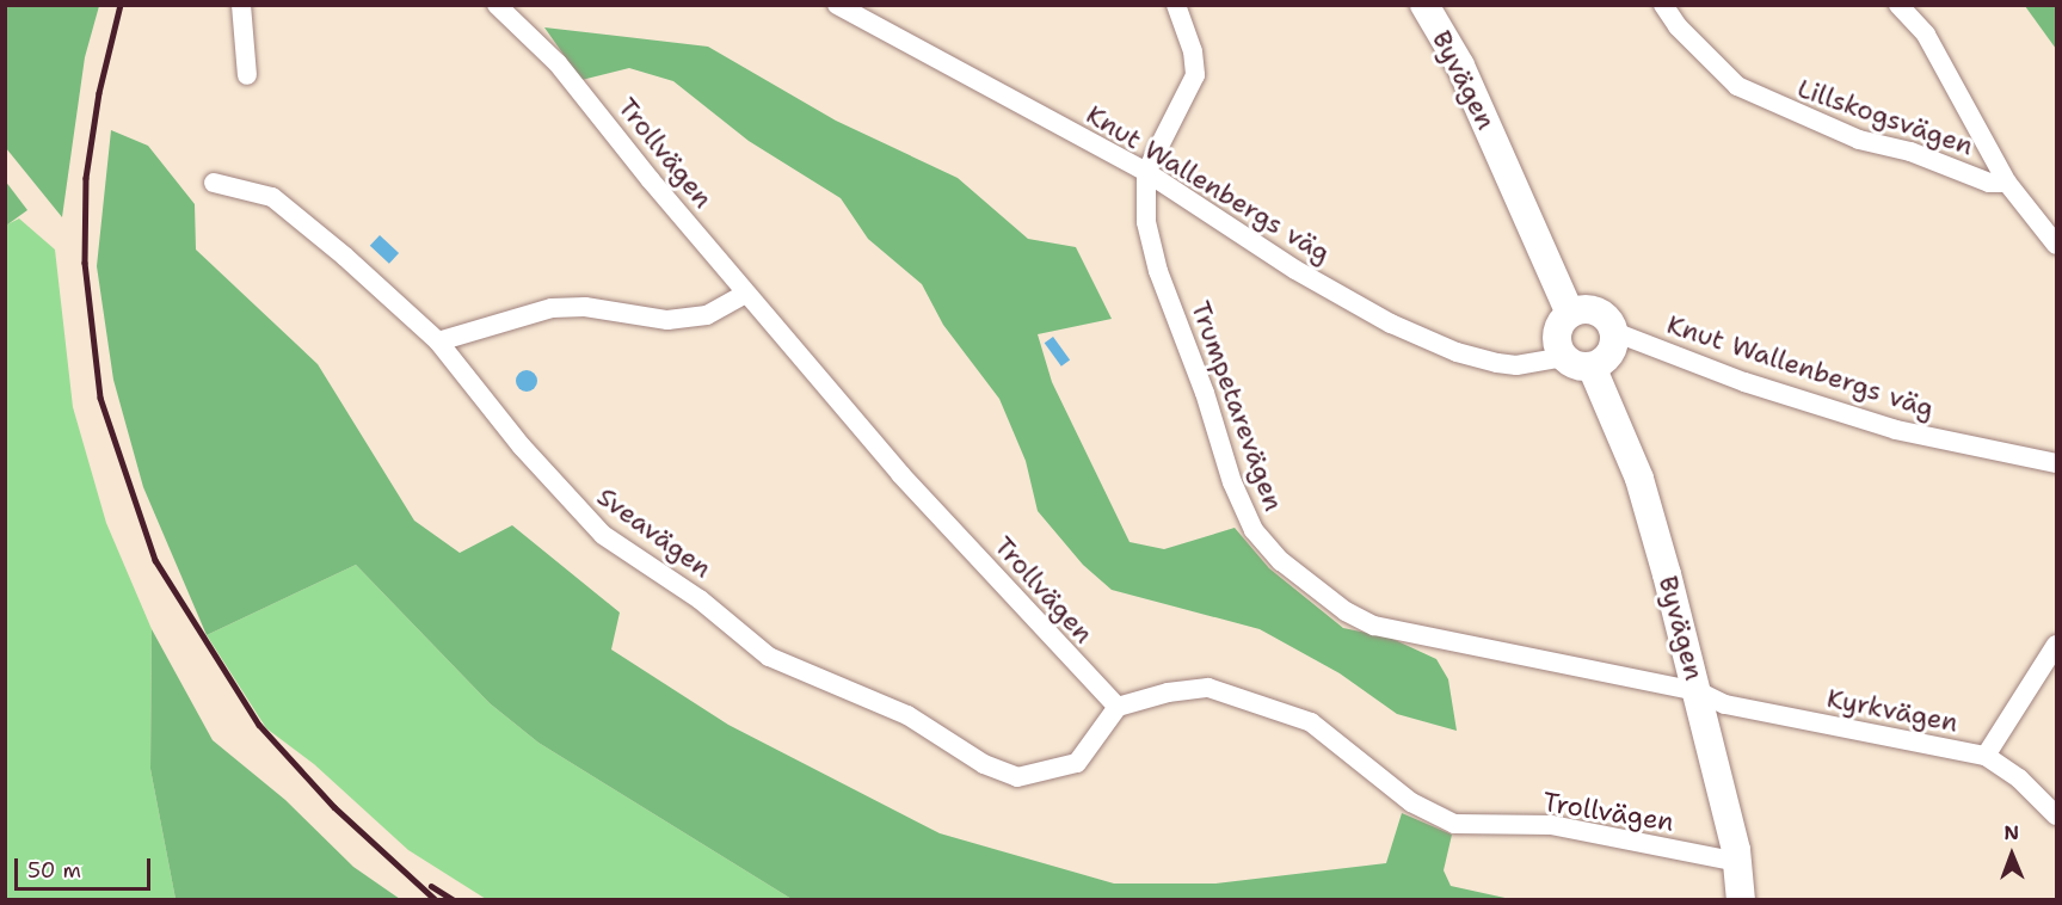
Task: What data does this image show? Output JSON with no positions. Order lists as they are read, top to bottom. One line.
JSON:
{"streets":{"street":["Byvägen","Lillskogsvägen","Trollvägen","Knut Wallenbergs väg","Trumpetarevägen","Sveavägen","Kyrkvägen"]},"crossings":[["Byvägen","Trollvägen"],["Byvägen","Knut Wallenbergs väg"],["Byvägen","Trumpetarevägen"],["Byvägen","Kyrkvägen"],["Trollvägen","Sveavägen"],["Knut Wallenbergs väg","Trumpetarevägen"],["Trumpetarevägen","Kyrkvägen"]],"scale_bar":"50 m","north":"top"}
